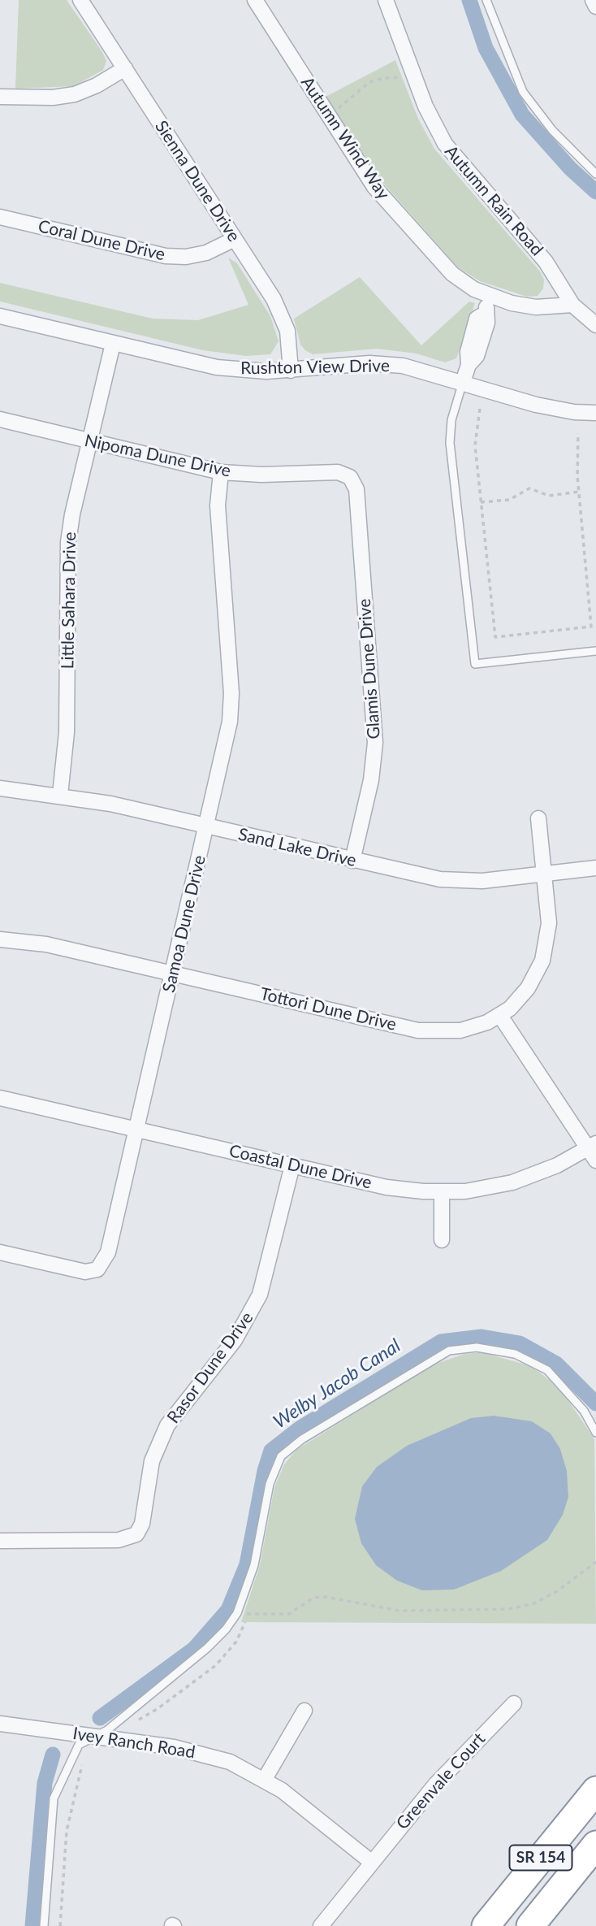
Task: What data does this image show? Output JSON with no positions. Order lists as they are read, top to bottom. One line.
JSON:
{"streets":{"highway":["SR 154"],"street":["Autumn Wind Way","Sienna Dune Drive","Autumn Rain Road","Coral Dune Drive","Rushton View Drive","Nipoma Dune Drive","Little Sahara Drive","Glamis Dune Drive","Sand Lake Drive","Samoa Dune Drive","Tottori Dune Drive","Coastal Dune Drive","Rasor Dune Drive","Ivey Ranch Road","Greenvale Court"]},"crossings":[["Autumn Wind Way","Autumn Rain Road"],["Sienna Dune Drive","Coral Dune Drive"],["Sienna Dune Drive","Rushton View Drive"],["Rushton View Drive","Little Sahara Drive"],["Nipoma Dune Drive","Little Sahara Drive"],["Nipoma Dune Drive","Glamis Dune Drive"],["Nipoma Dune Drive","Samoa Dune Drive"],["Little Sahara Drive","Sand Lake Drive"],["Glamis Dune Drive","Sand Lake Drive"],["Sand Lake Drive","Samoa Dune Drive"],["Sand Lake Drive","Tottori Dune Drive"],["Samoa Dune Drive","Tottori Dune Drive"],["Samoa Dune Drive","Coastal Dune Drive"],["Coastal Dune Drive","Rasor Dune Drive"],["Ivey Ranch Road","Greenvale Court"]],"water":["Welby Jacob Canal"]}
